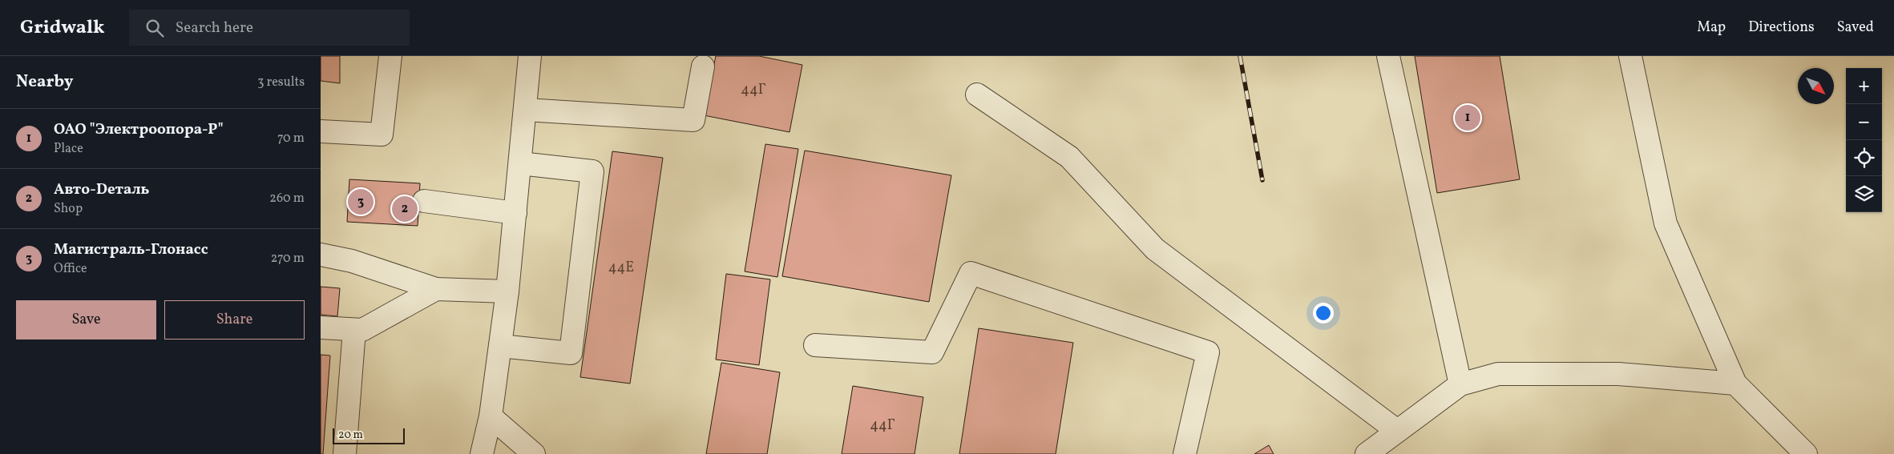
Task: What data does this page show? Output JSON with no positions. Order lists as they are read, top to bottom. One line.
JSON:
{"house_numbers":["44Г","44Е","44Г"],"scale_bar":"20 m","north":"bottom right","page":{"header":"Gridwalk","search":"Search here","nav":["Map","Directions","Saved"],"heading":["Nearby","3 results"],"map_buttons":["+","−"],"pins":["1","3","2"],"list":[{"mark":"1","name":"ОАО \"Электроопора-Р\"","note":"Place","value":"70 m"},{"mark":"2","name":"Авто-Dеталь","note":"Shop","value":"260 m"},{"mark":"3","name":"Магистраль-Глонасс","note":"Office","value":"270 m"}],"buttons":["Save","Share"],"scale":"20 m"}}
